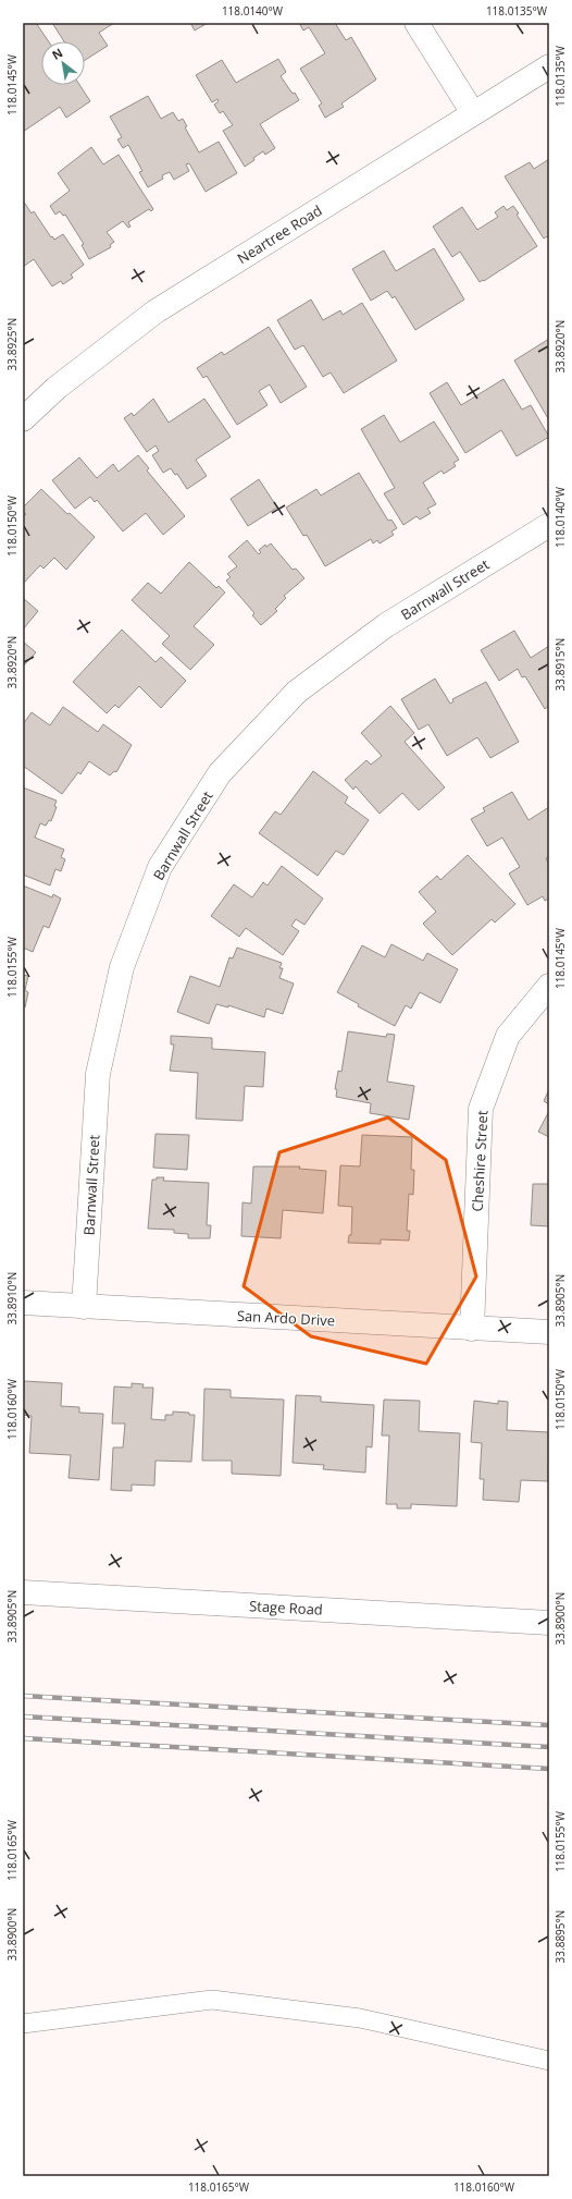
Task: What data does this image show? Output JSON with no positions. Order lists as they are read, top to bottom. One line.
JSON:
{"streets":{"street":["Neartree Road","Barnwall Street","Cheshire Street","San Ardo Drive","Stage Road"]},"crossings":[["Barnwall Street","San Ardo Drive"],["Cheshire Street","San Ardo Drive"]],"north":"top left","coordinates":["118.0140°W","118.0135°W","118.0145°W","33.8925°N","33.8920°N","118.0150°W","33.8915°N","118.0155°W","33.8910°N","33.8905°N","118.0160°W","33.8900°N","118.0165°W","33.8895°N"]}
